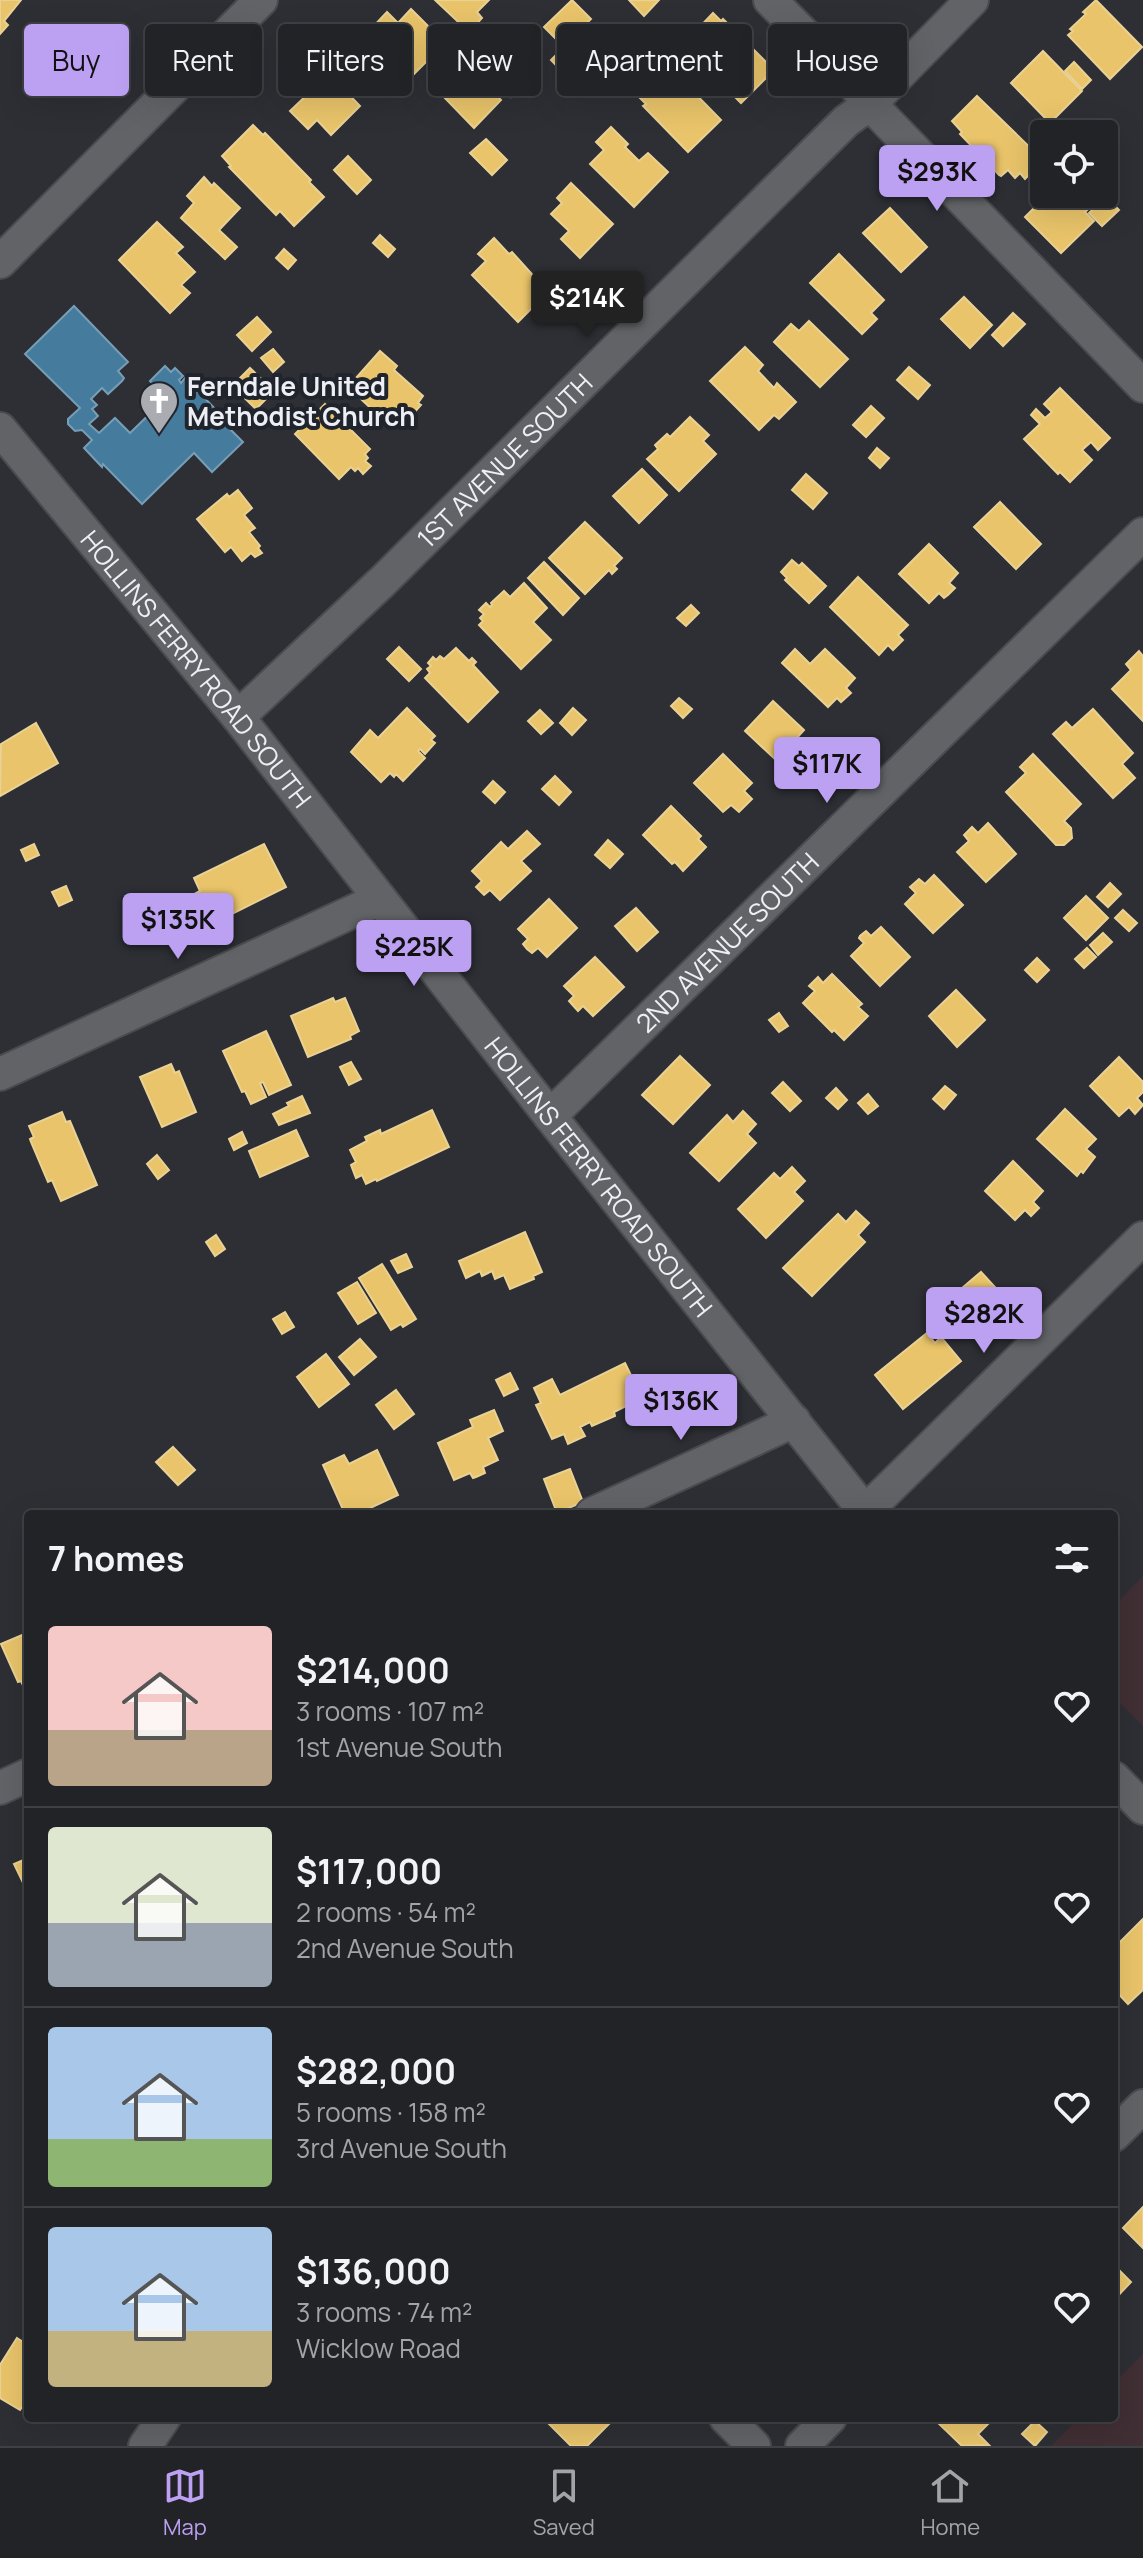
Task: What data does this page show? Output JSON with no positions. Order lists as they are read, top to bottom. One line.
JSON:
{"streets":{"street":["1ST AVENUE SOUTH","HOLLINS FERRY ROAD SOUTH","2ND AVENUE SOUTH"]},"crossings":[["1ST AVENUE SOUTH","HOLLINS FERRY ROAD SOUTH"],["HOLLINS FERRY ROAD SOUTH","2ND AVENUE SOUTH"]],"places":{"church":["Ferndale United Methodist Church"]},"page":{"chip":["Buy","Rent","Filters","New","Apartment","House"],"price":["$293K","$214K","$117K","$135K","$225K","$282K","$136K"],"heading":"7 homes","list":[{"name":"$214,000","note":"3 rooms · 107 m² · 1st Avenue South"},{"name":"$117,000","note":"2 rooms · 54 m² · 2nd Avenue South"},{"name":"$282,000","note":"5 rooms · 158 m² · 3rd Avenue South"},{"name":"$136,000","note":"3 rooms · 74 m² · Wicklow Road"}],"tabs":["Map","Saved","Home"]}}
